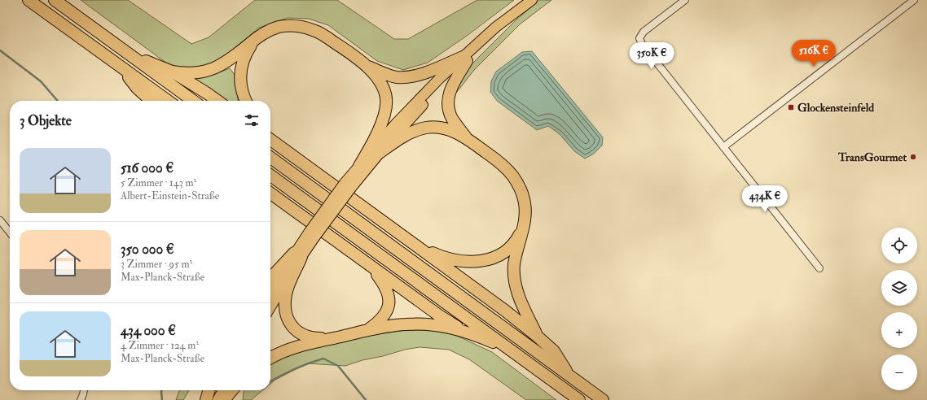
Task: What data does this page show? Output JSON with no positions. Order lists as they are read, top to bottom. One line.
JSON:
{"places":{"transit":["Glockensteinfeld"],"other":["TransGourmet"]},"page":{"price":["516K €","350K €","434K €"],"heading":"3 Objekte","list":[{"name":"516 000 €","note":"5 Zimmer · 143 m² · Albert-Einstein-Straße"},{"name":"350 000 €","note":"3 Zimmer · 95 m² · Max-Planck-Straße"},{"name":"434 000 €","note":"4 Zimmer · 124 m² · Max-Planck-Straße"}],"map_buttons":["+","−"]}}
